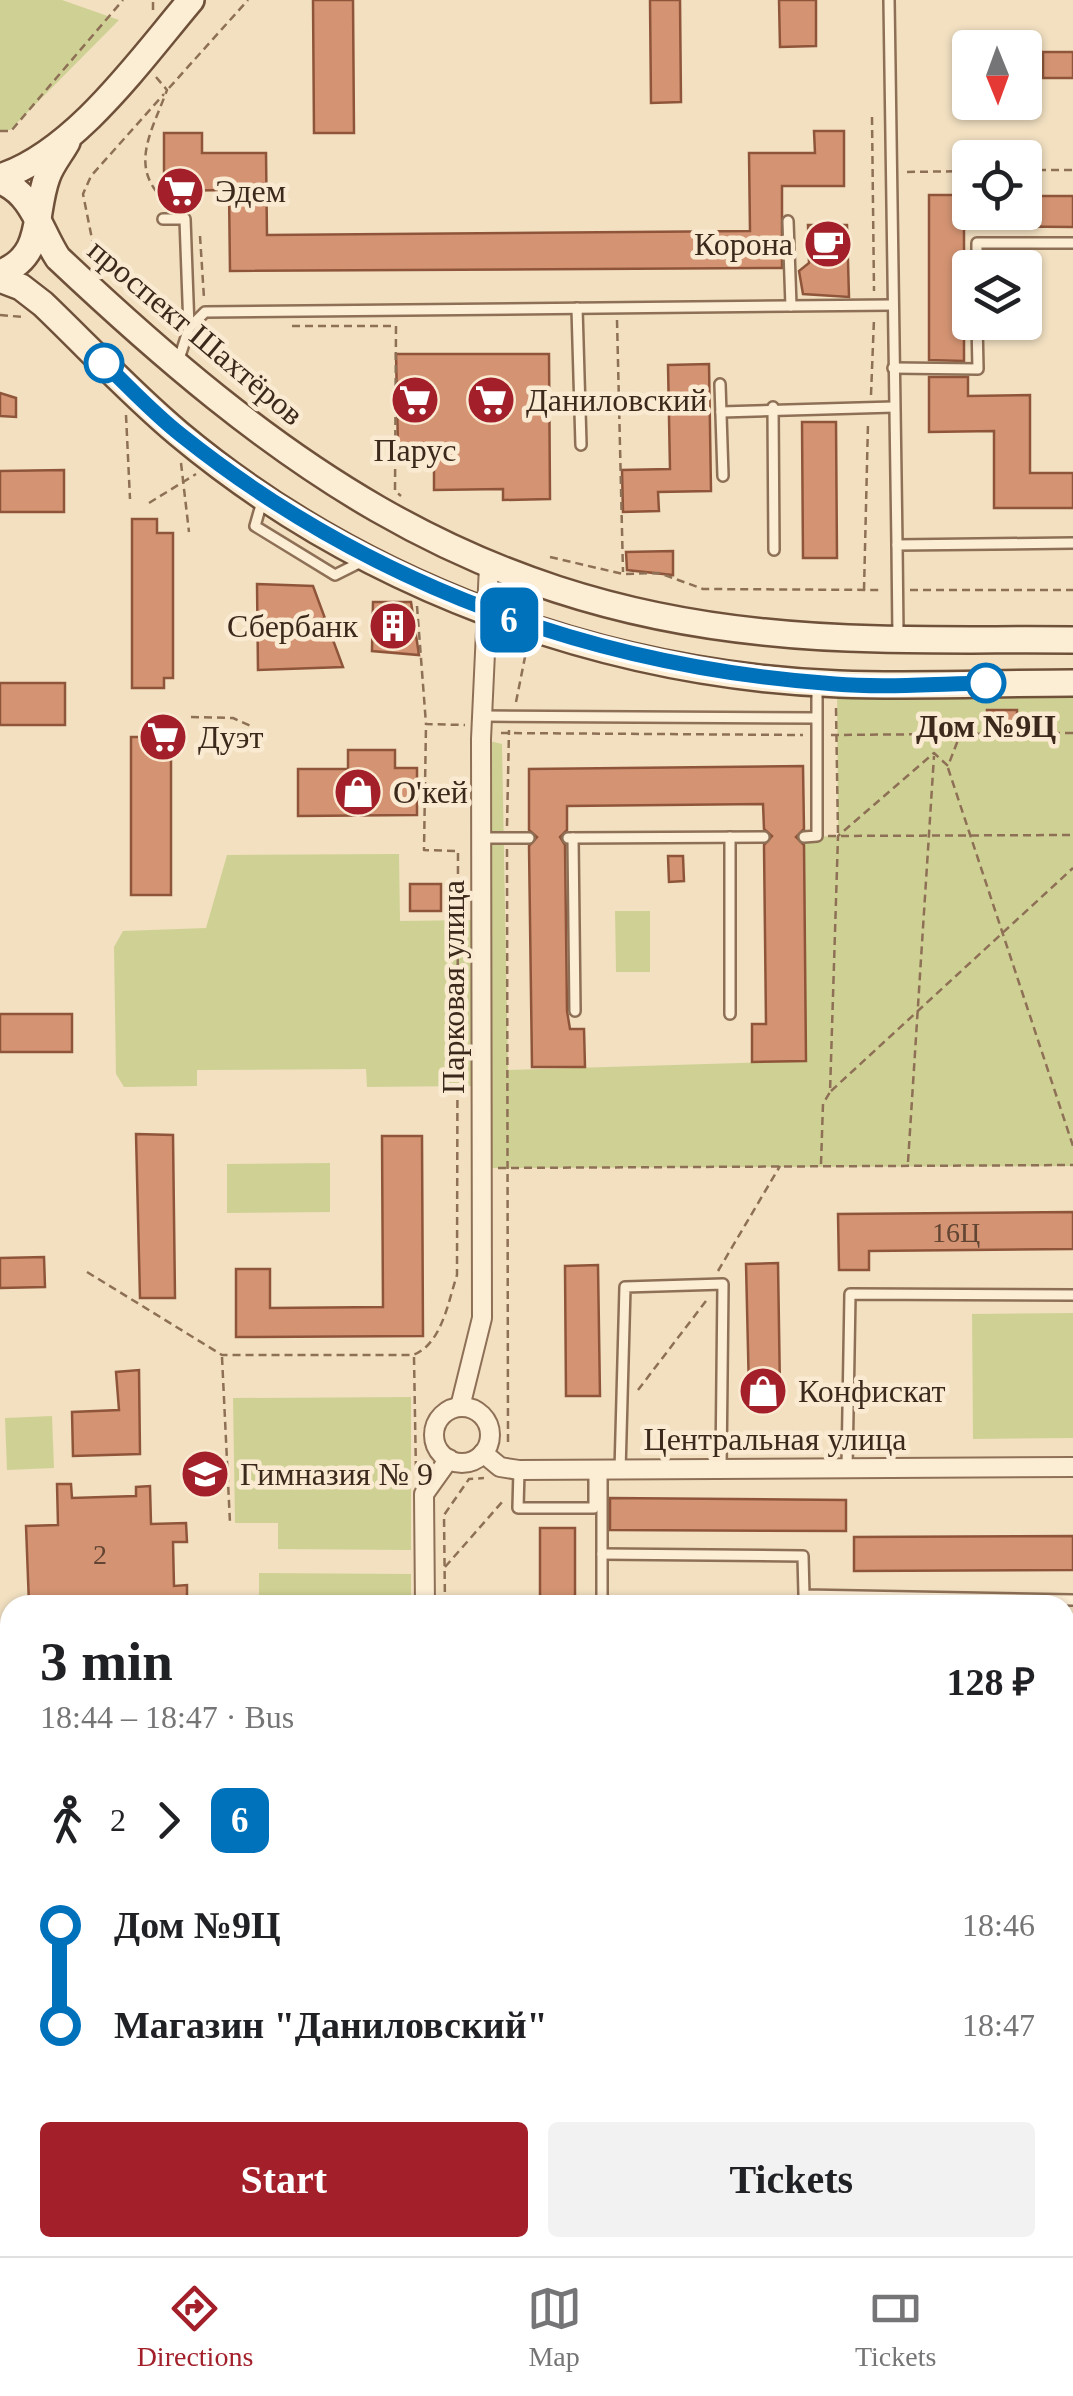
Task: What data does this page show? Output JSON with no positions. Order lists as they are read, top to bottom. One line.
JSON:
{"streets":{"main road":["проспект Шахтёров"],"street":["Парковая улица","Центральная улица"]},"crossings":[["проспект Шахтёров","Парковая улица"],["Парковая улица","Центральная улица"]],"places":{"supermarket":["Эдем","Парус","Даниловский","Дуэт"],"cafe":["Корона"],"building":["Сбербанк"],"other":["Дом №9Ц"],"shop":["О'кей","Конфискат"],"school or university":["Гимназия № 9"]},"lines":["bus line 6"],"house_numbers":["16Ц","2"],"north":"bottom","page":{"on_map":"6","heading":["3 min","18:44 – 18:47 · Bus","128 ₽"],"legs":["2","6"],"list":[{"name":"Дом №9Ц","value":"18:46"},{"name":"Магазин \"Даниловский\"","value":"18:47"}],"buttons":["Start","Tickets"],"tabs":["Directions","Map","Tickets"]}}
